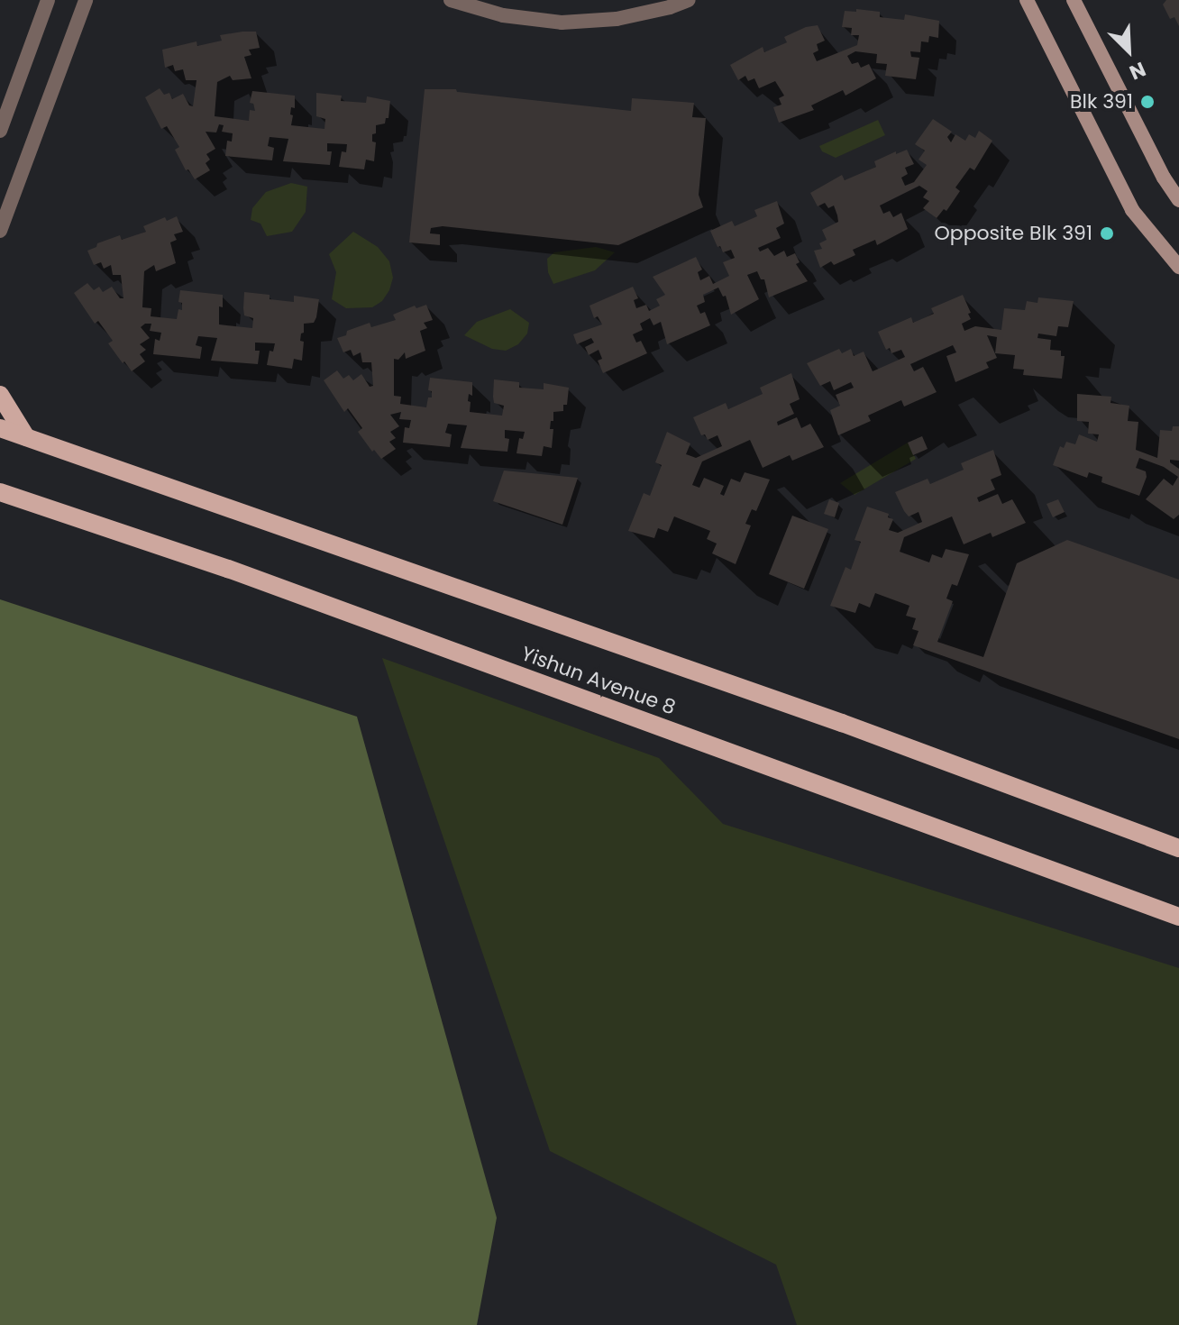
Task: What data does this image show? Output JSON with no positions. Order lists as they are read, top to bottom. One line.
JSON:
{"streets":{"main road":["Yishun Avenue 8"]},"places":["Blk 391","Opposite Blk 391"],"north":"bottom right"}
